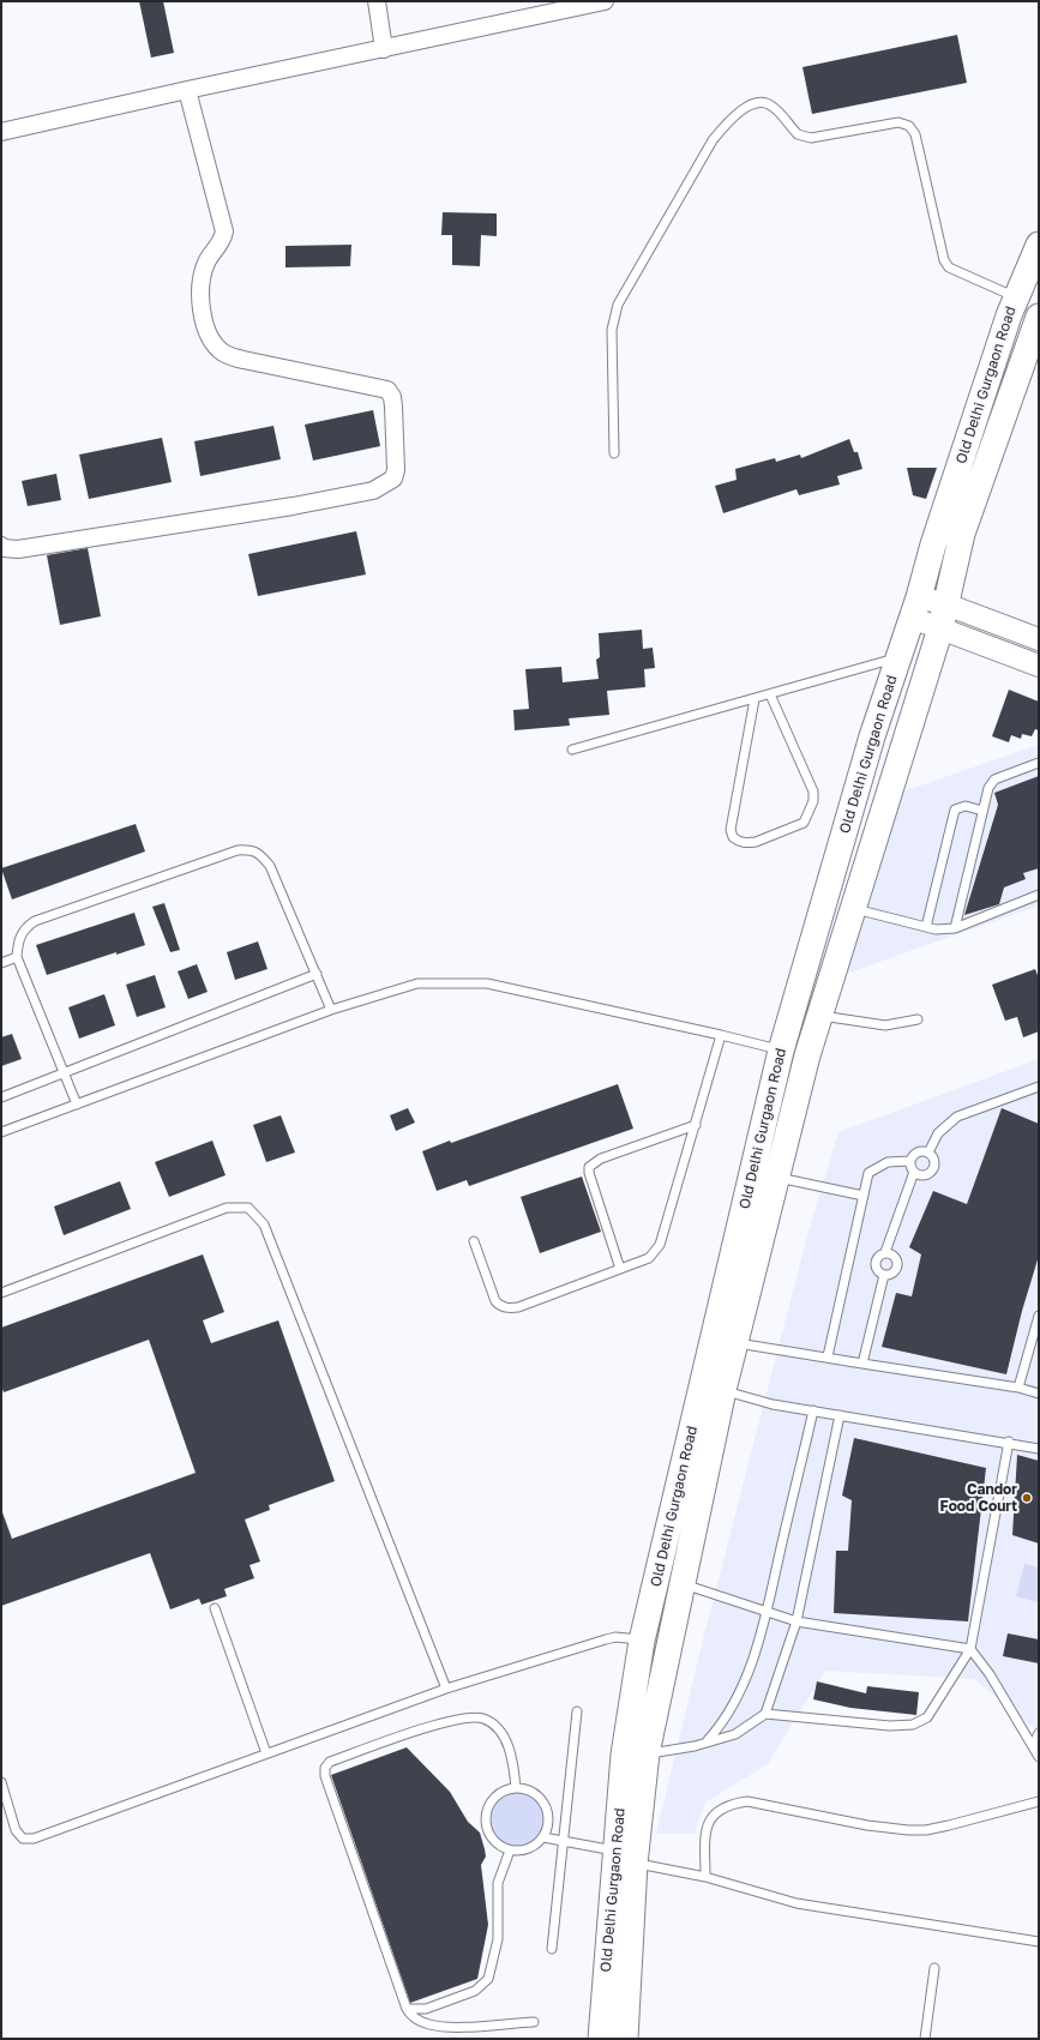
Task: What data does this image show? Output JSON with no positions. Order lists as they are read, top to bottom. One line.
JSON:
{"streets":{"main road":["Old Delhi Gurgaon Road"]},"places":["Candor Food Court"]}
